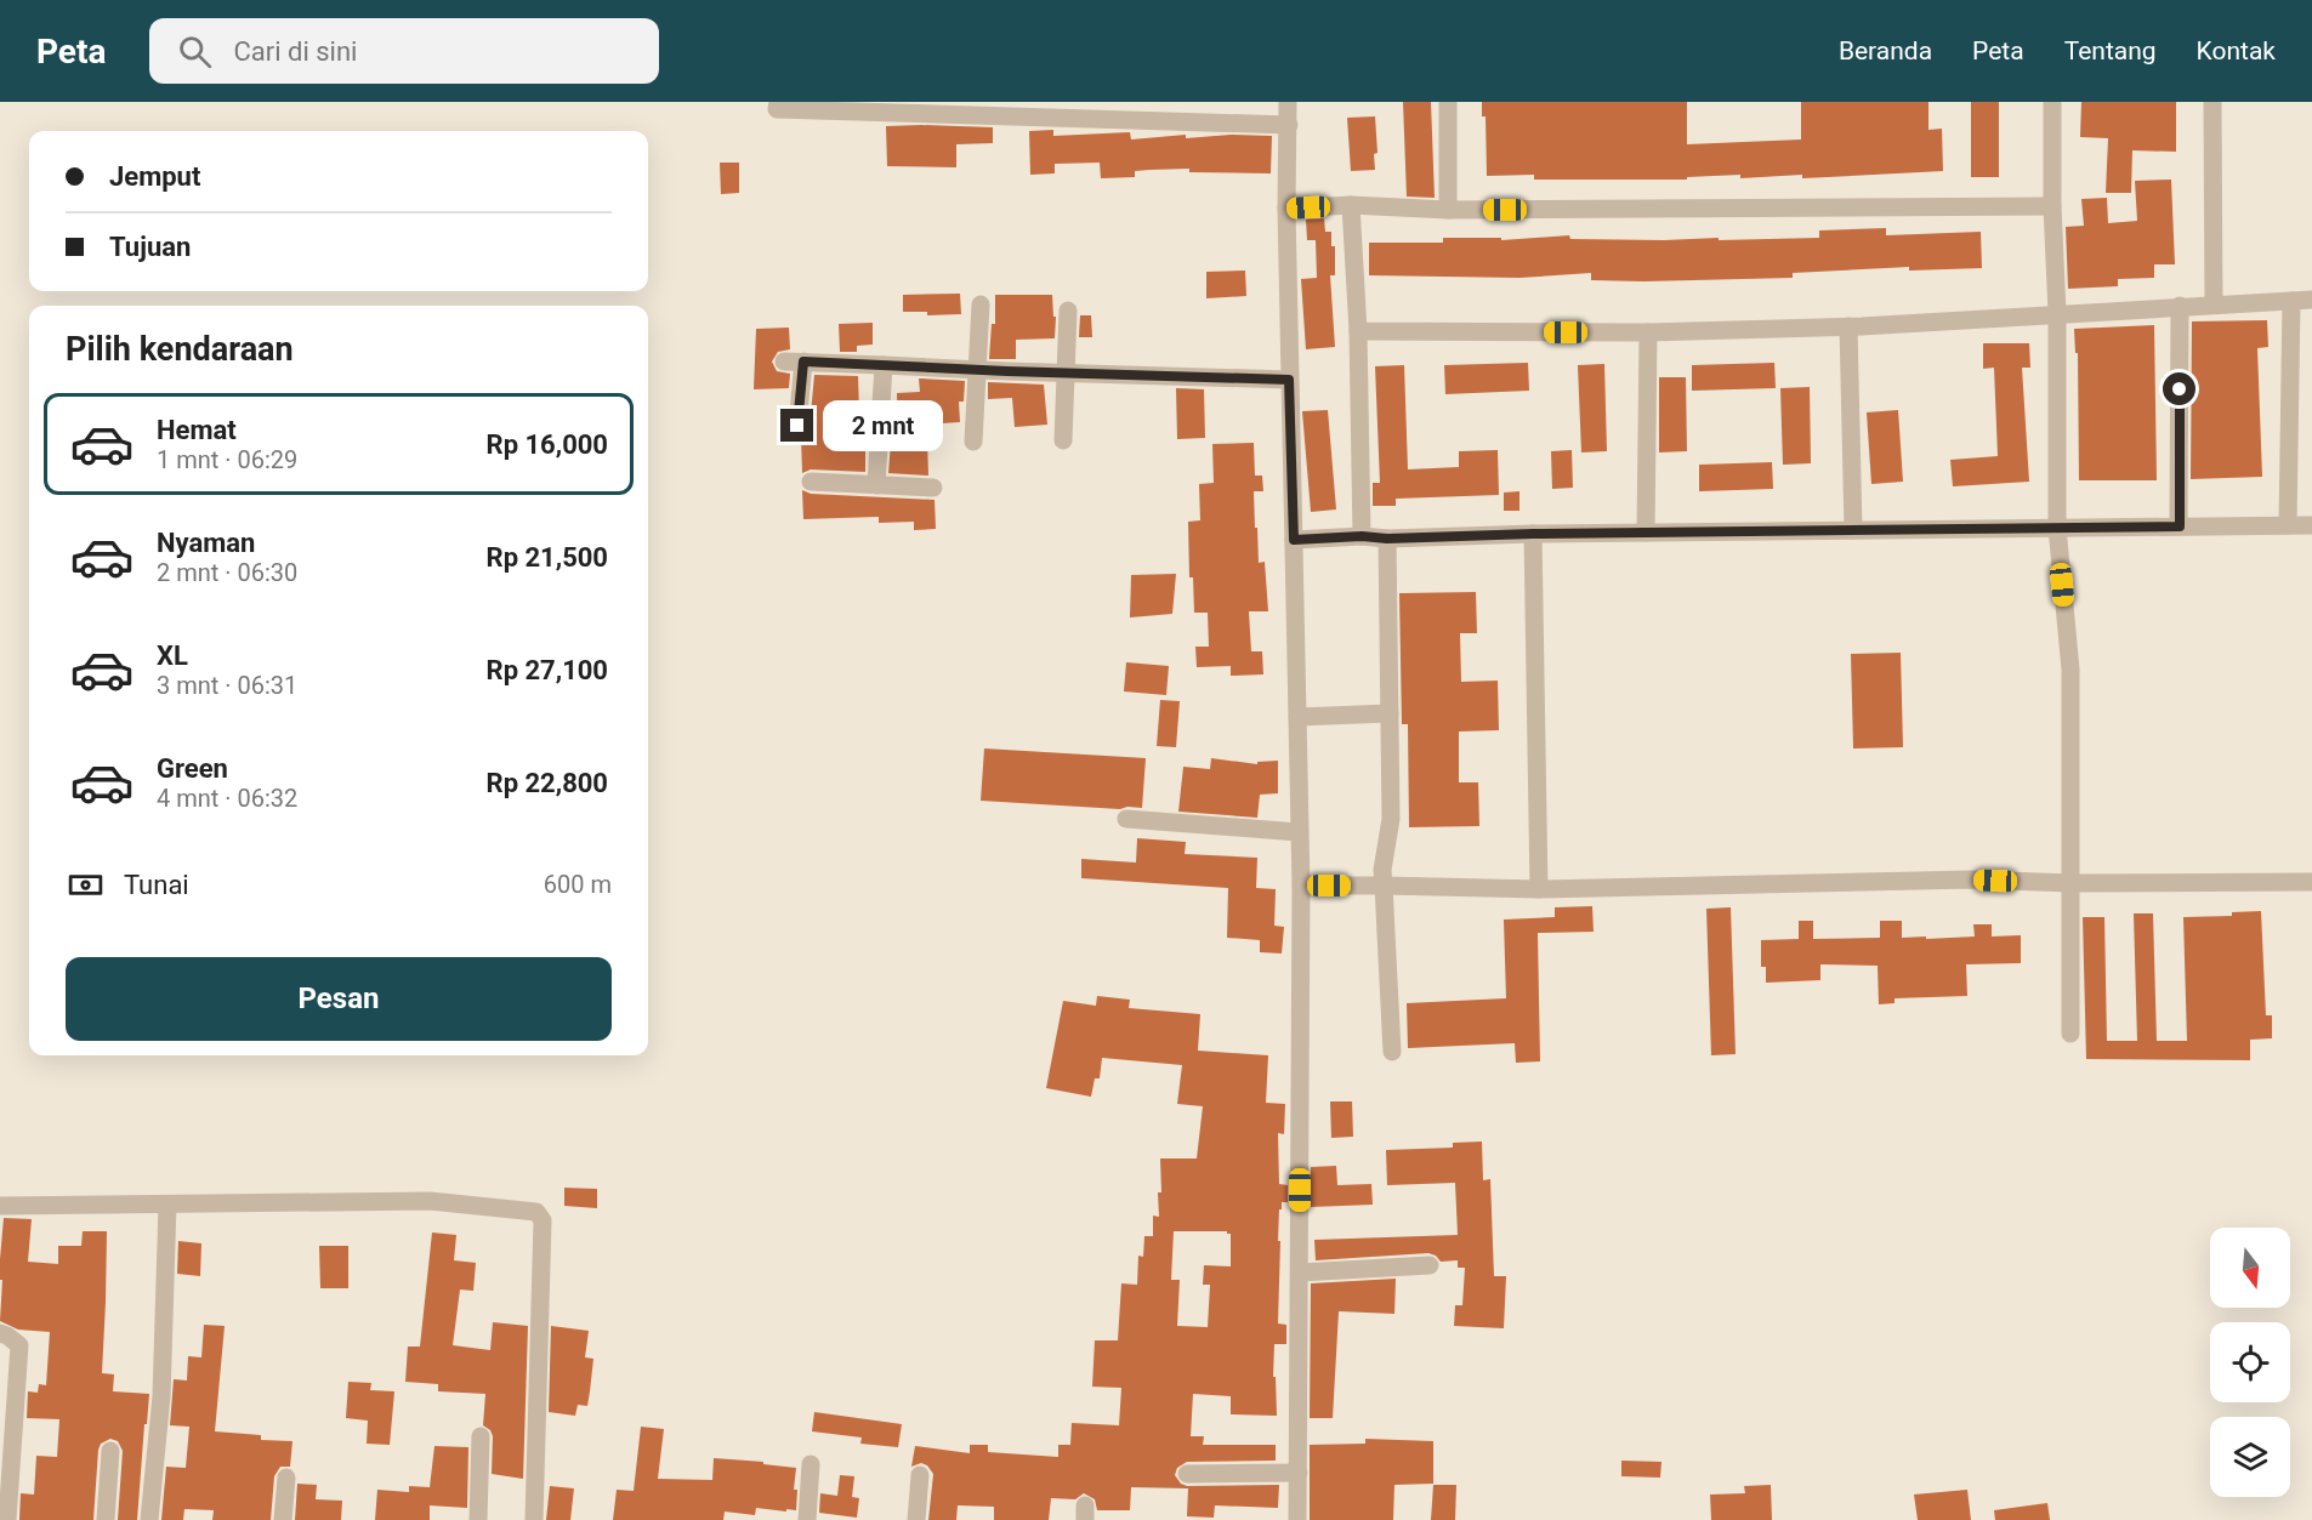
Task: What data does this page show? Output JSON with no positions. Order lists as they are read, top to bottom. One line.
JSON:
{"north":"bottom","page":{"header":"Peta","search":"Cari di sini","nav":["Beranda","Peta","Tentang","Kontak"],"banner":["Jemput","Tujuan"],"heading":"Pilih kendaraan","list":[{"name":"Hemat","note":"1 mnt · 06:29","value":"Rp 16,000"},{"name":"Nyaman","note":"2 mnt · 06:30","value":"Rp 21,500"},{"name":"XL","note":"3 mnt · 06:31","value":"Rp 27,100"},{"name":"Green","note":"4 mnt · 06:32","value":"Rp 22,800"}],"bubble":"2 mnt","pay":["Tunai","600 m"],"buttons":"Pesan"}}
